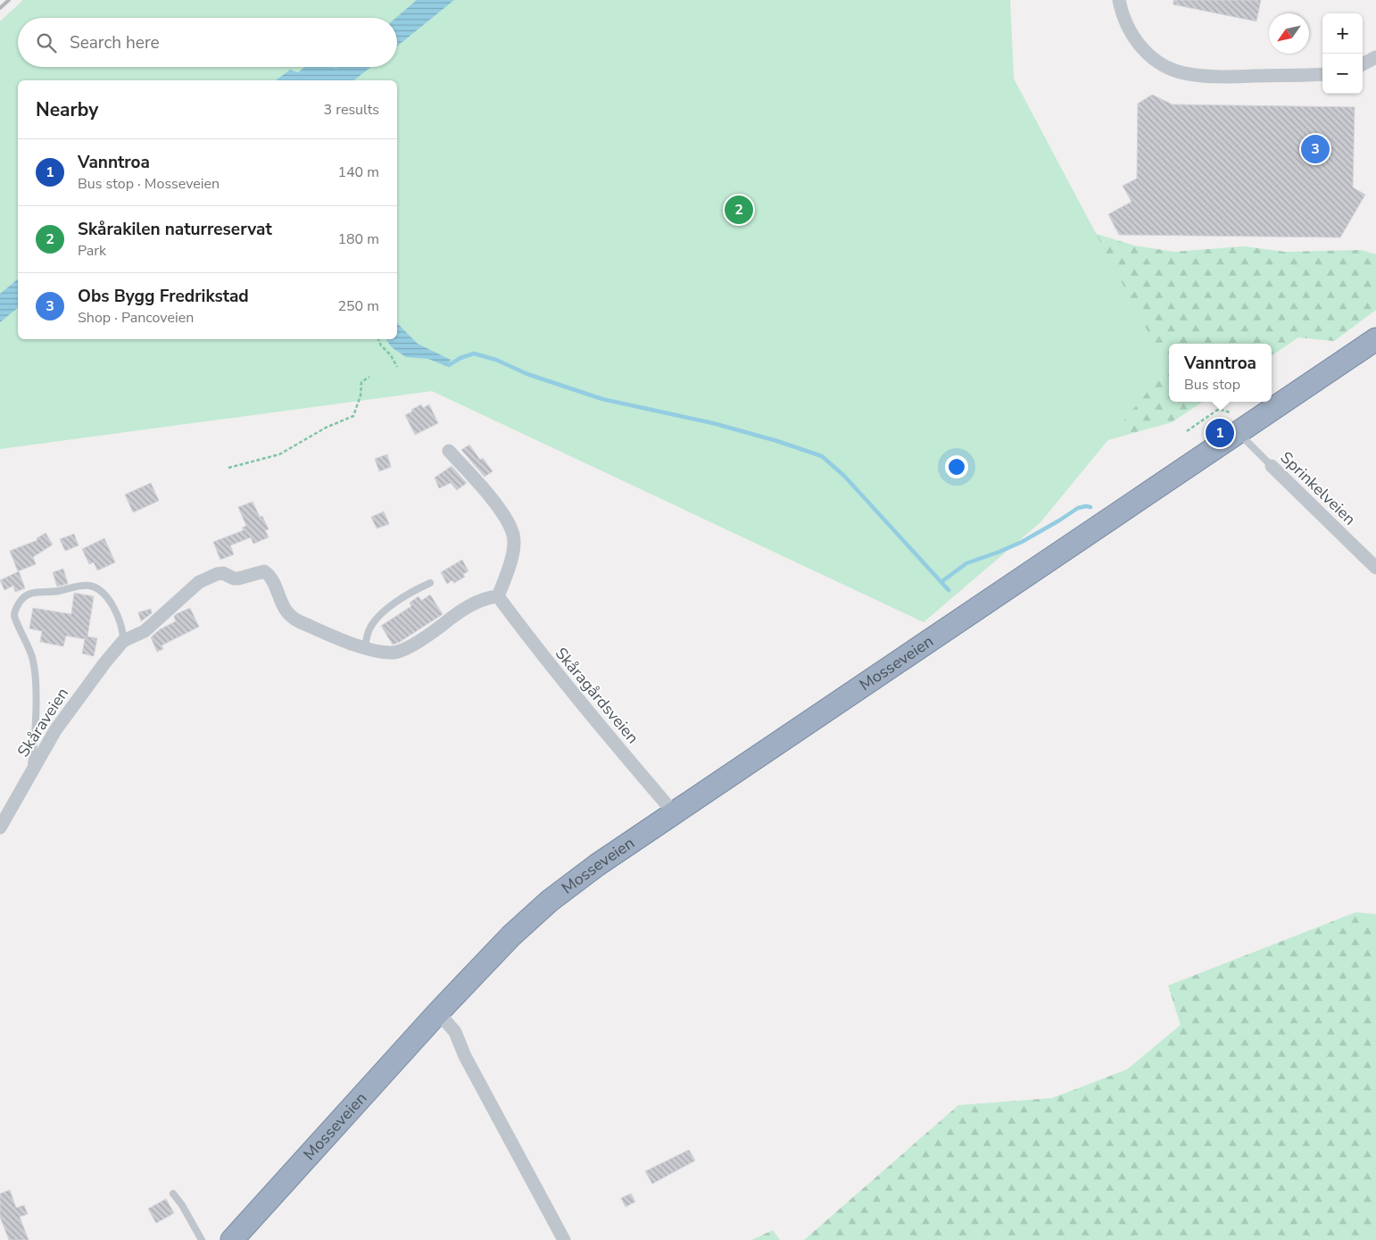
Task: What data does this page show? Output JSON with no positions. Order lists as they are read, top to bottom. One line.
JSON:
{"streets":{"highway":["Mosseveien"],"street":["Sprinkelveien","Skåragårdsveien","Skåraveien"]},"crossings":[["Sprinkelveien","Mosseveien"],["Mosseveien","Skåragårdsveien"]],"north":"bottom left","page":{"map_buttons":["+","−"],"search":"Search here","heading":["Nearby","3 results"],"pins":["3","2","1"],"list":[{"mark":"1","name":"Vanntroa","note":"Bus stop · Mosseveien","value":"140 m"},{"mark":"2","name":"Skårakilen naturreservat","note":"Park","value":"180 m"},{"mark":"3","name":"Obs Bygg Fredrikstad","note":"Shop · Pancoveien","value":"250 m"}],"popup":["Vanntroa","Bus stop"]}}
